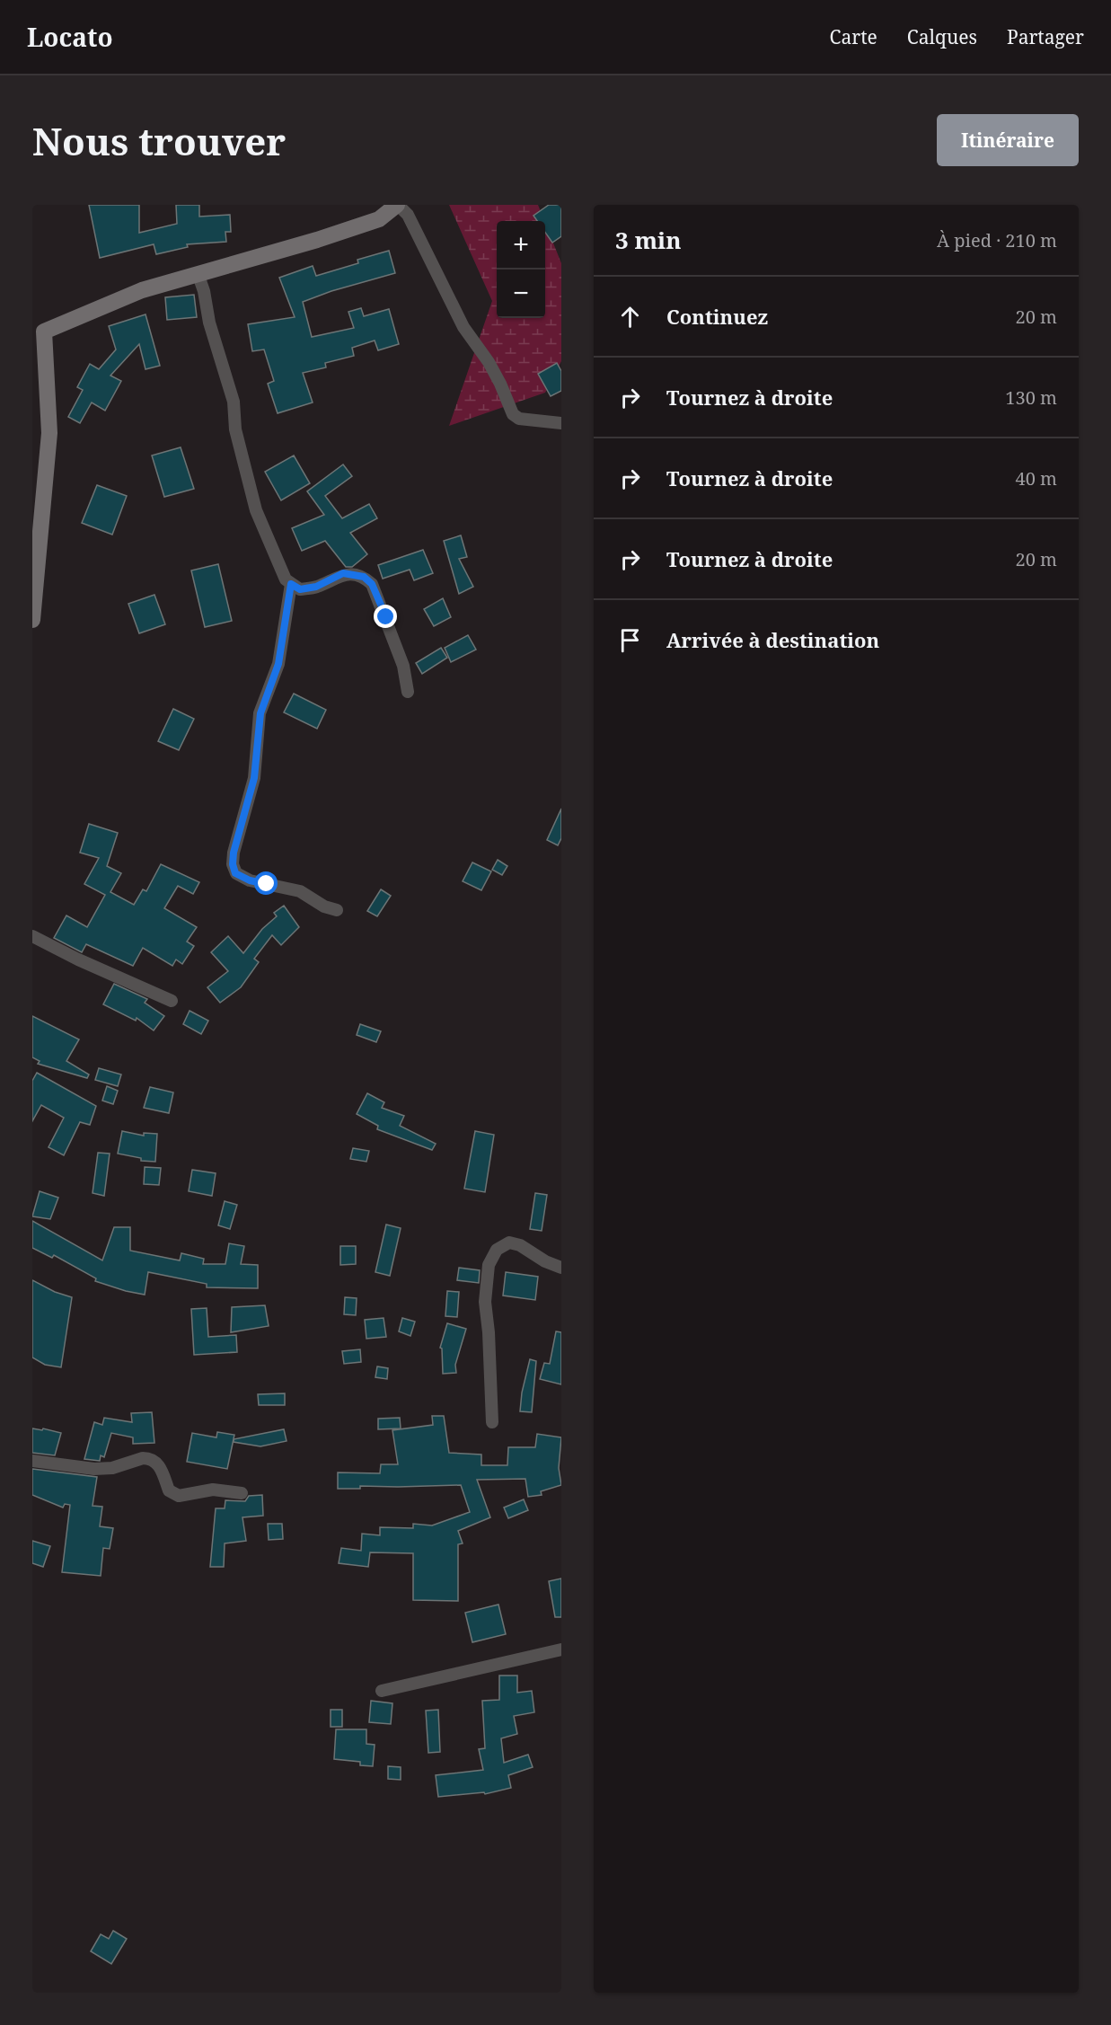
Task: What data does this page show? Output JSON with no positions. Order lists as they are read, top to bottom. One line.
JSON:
{"page":{"header":"Locato","nav":["Carte","Calques","Partager"],"buttons":"Itinéraire","title":"Nous trouver","heading":["3 min","À pied · 210 m"],"map_buttons":["+","−"],"list":[["Continuez","20 m"],["Tournez à droite","130 m"],["Tournez à droite","40 m"],["Tournez à droite","20 m"],"Arrivée à destination"]}}
